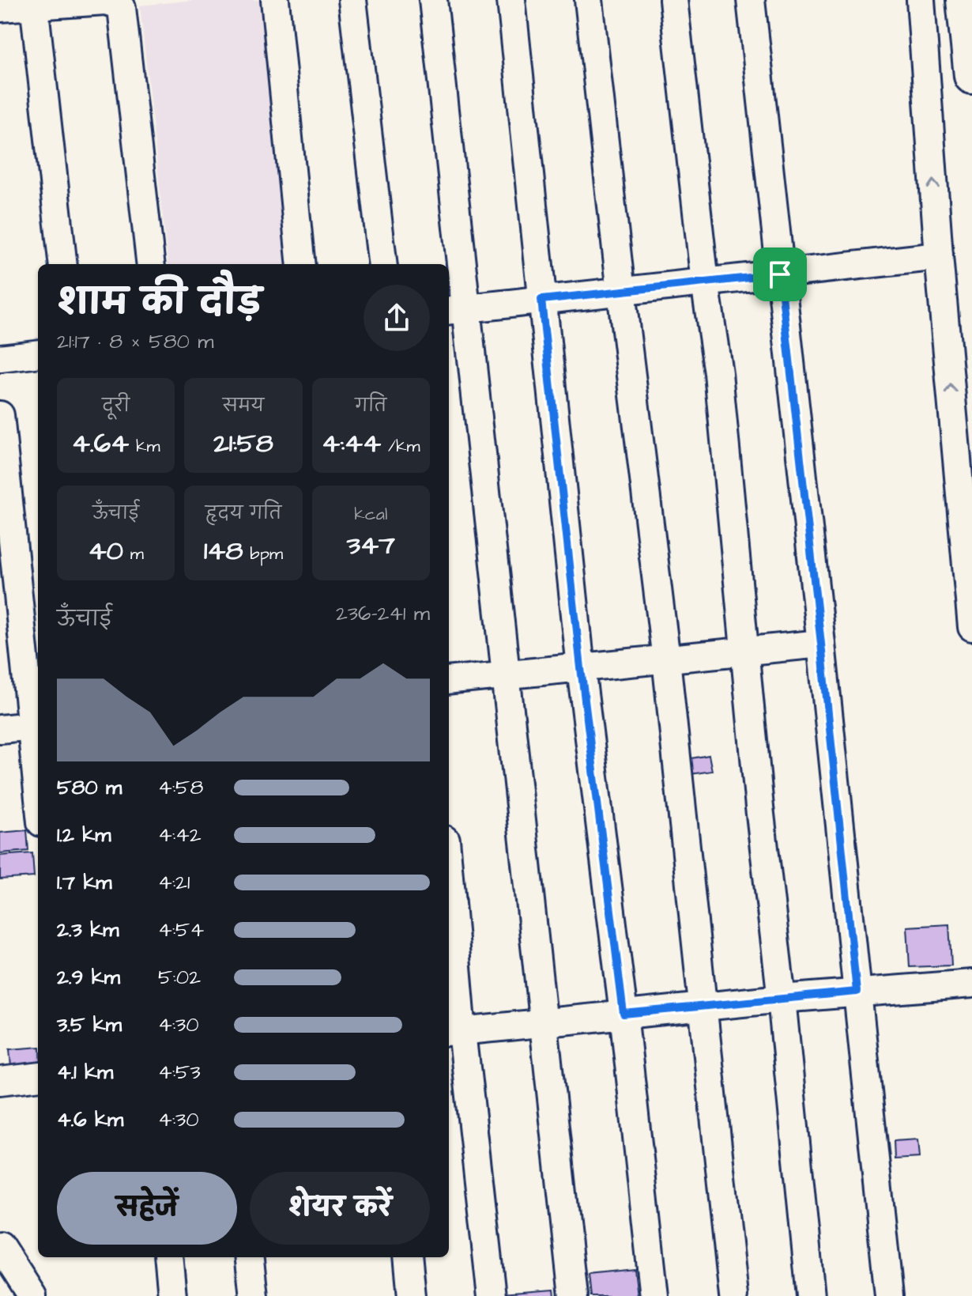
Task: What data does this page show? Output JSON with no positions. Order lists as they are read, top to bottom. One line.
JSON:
{"page":{"heading":["शाम की दौड़","21:17 · 8 × 580 m"],"stats":[["दूरी","4.64 km"],["समय","21:58"],["गति","4:44 /km"],["ऊँचाई","40 m"],["हृदय गति","148 bpm"],["kcal","347"]],"chart":["ऊँचाई","236–241 m"],"list":[{"name":"580 m","note":"4:58"},{"name":"1.2 km","note":"4:42"},{"name":"1.7 km","note":"4:21"},{"name":"2.3 km","note":"4:54"},{"name":"2.9 km","note":"5:02"},{"name":"3.5 km","note":"4:30"},{"name":"4.1 km","note":"4:53"},{"name":"4.6 km","note":"4:30"}],"buttons":["सहेजें","शेयर करें"]}}
